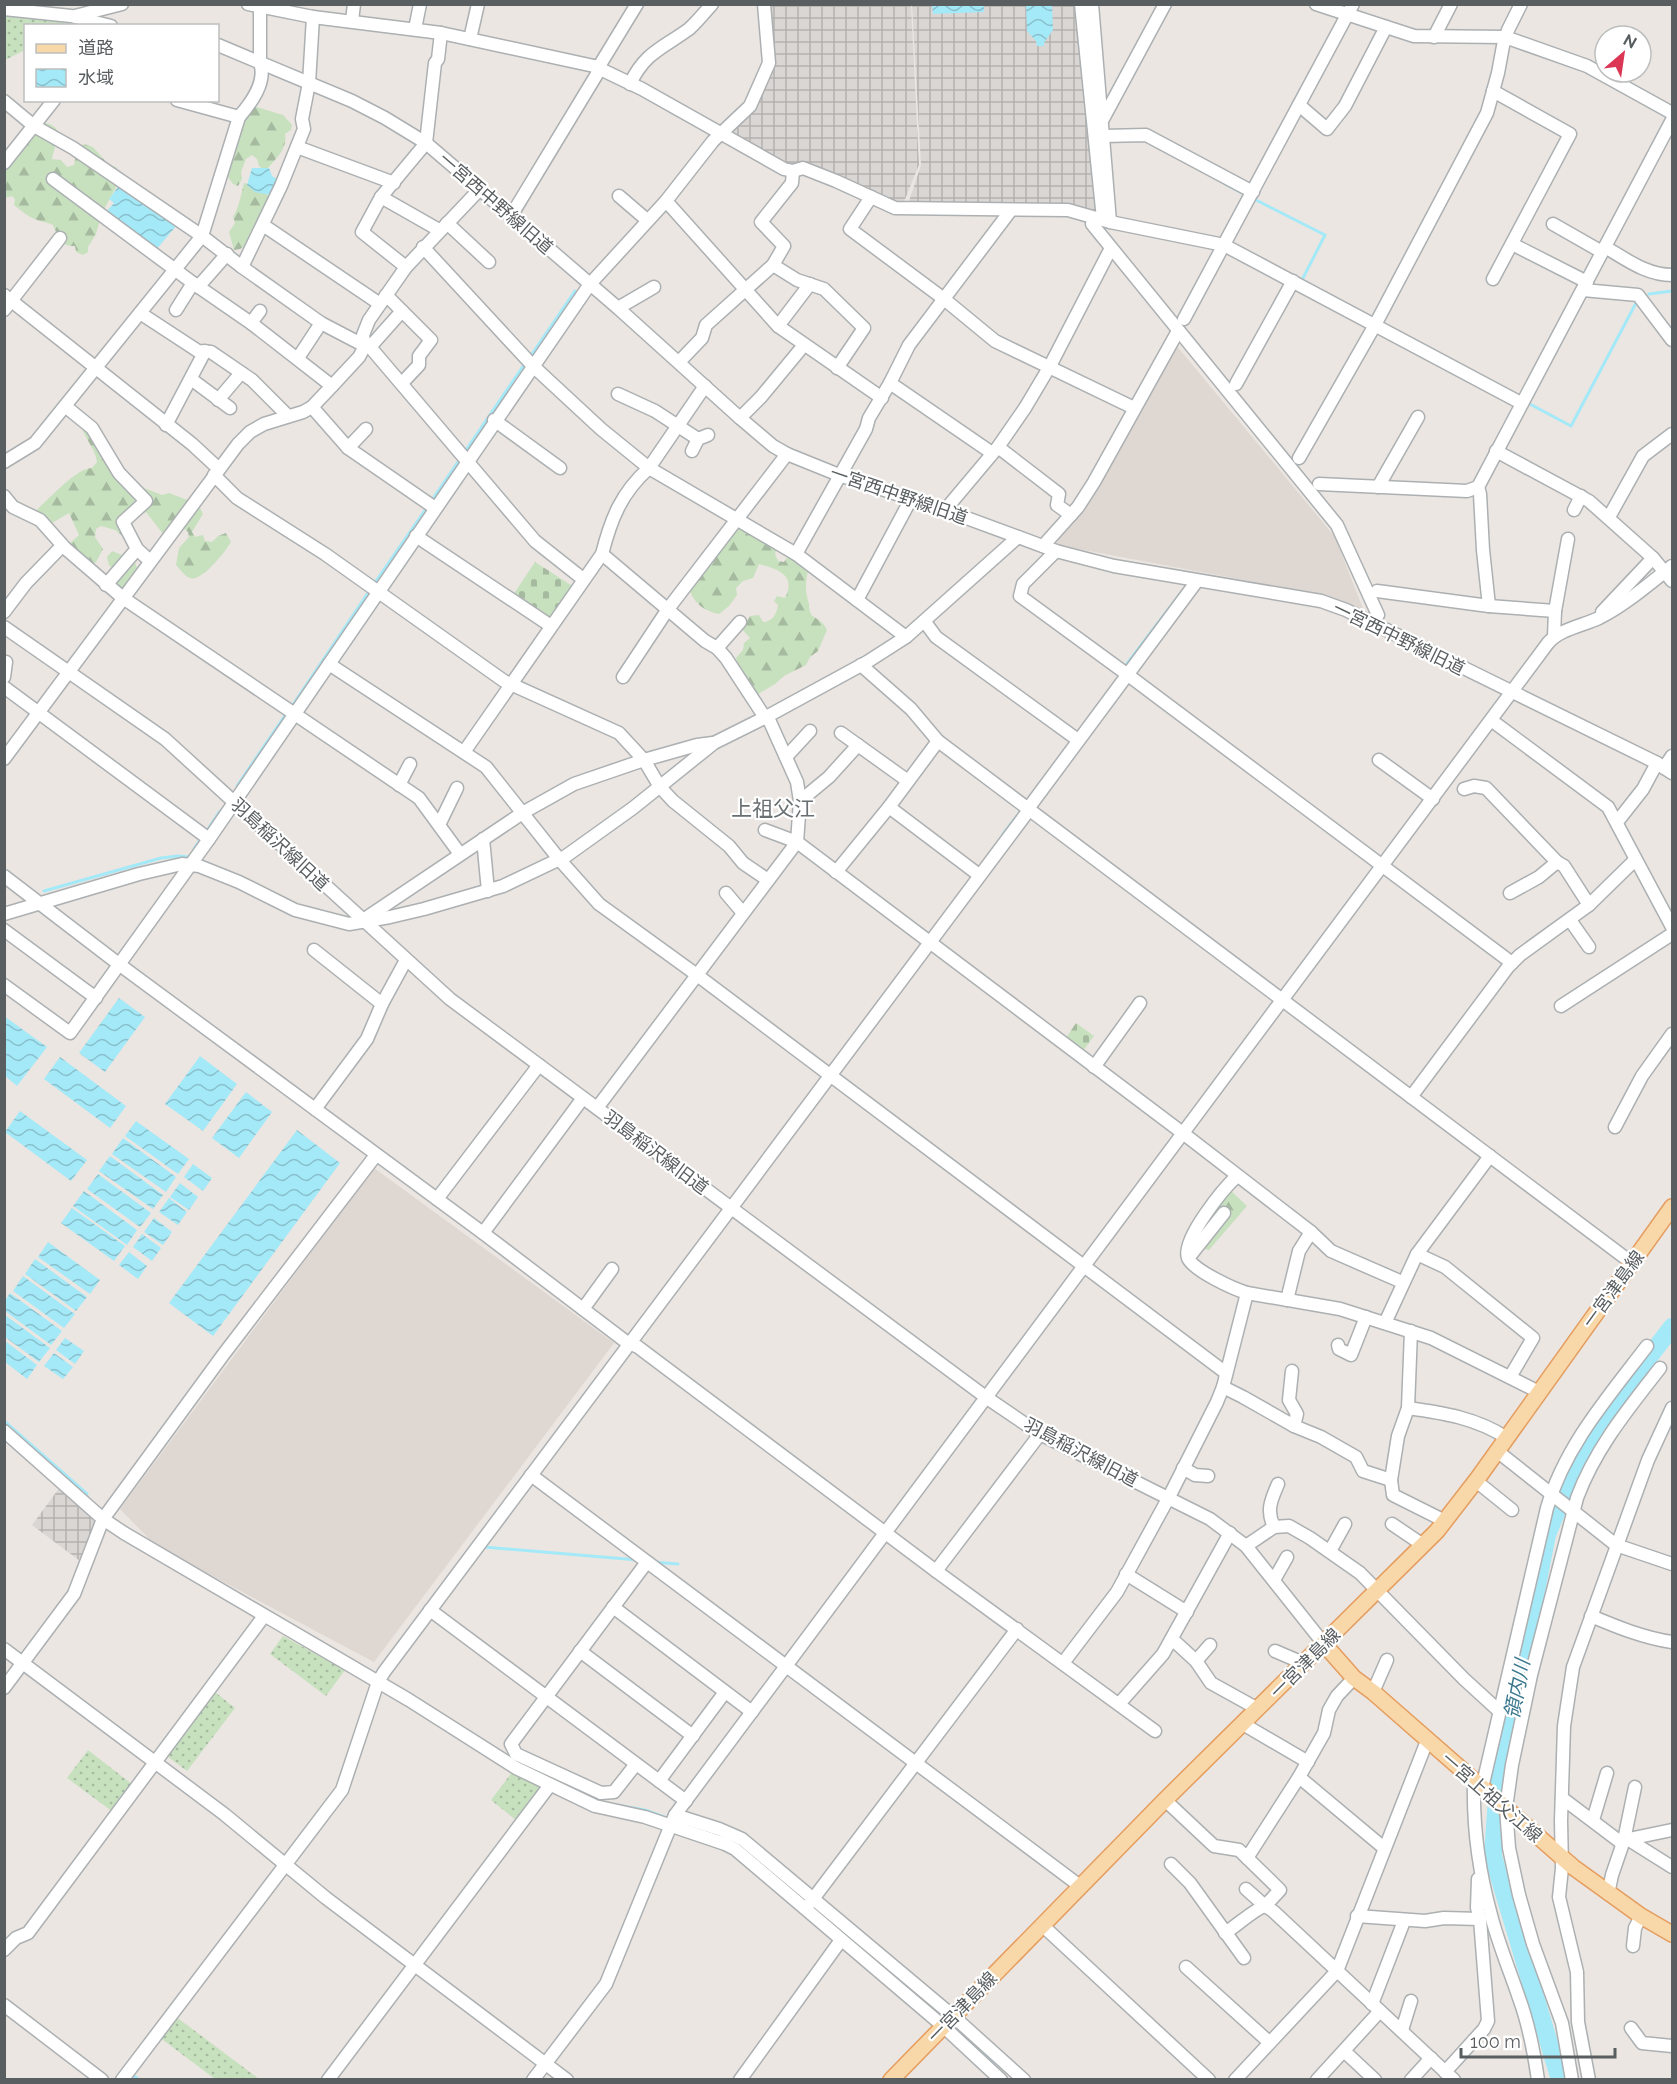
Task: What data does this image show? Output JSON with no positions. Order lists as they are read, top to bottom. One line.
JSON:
{"streets":{"main road":["一宮津島線","一宮上祖父江線"],"street":["一宮西中野線旧道","羽島稲沢線旧道"]},"crossings":[["羽島稲沢線旧道","一宮津島線"],["羽島稲沢線旧道","一宮上祖父江線"],["一宮津島線","一宮上祖父江線"]],"districts":["上祖父江"],"water":["領内川"],"legend":["道路","水域"],"scale_bar":"100 m","north":"top right"}
